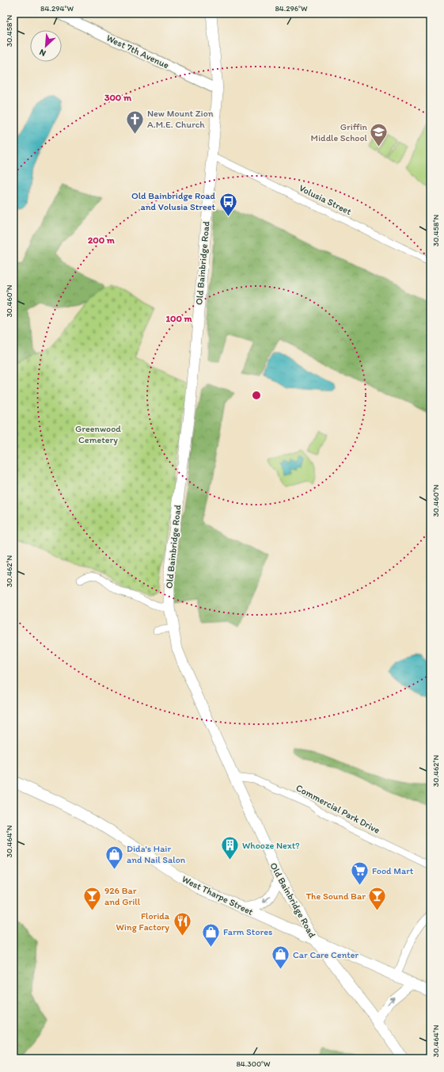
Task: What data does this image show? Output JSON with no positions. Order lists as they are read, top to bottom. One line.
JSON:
{"streets":{"main road":["Old Bainbridge Road","West Tharpe Street"],"street":["West 7th Avenue","Volusia Street","Commercial Park Drive"]},"crossings":[["West 7th Avenue","Old Bainbridge Road"],["Volusia Street","Old Bainbridge Road"],["Old Bainbridge Road","Commercial Park Drive"],["Old Bainbridge Road","West Tharpe Street"]],"parks":["Greenwood Cemetery"],"places":{"church":["New Mount Zion A.M.E. Church"],"school or university":["Griffin Middle School"],"bus stop":["Old Bainbridge Road and Volusia Street"],"building":["Whooze Next?"],"shop":["Dida's Hair and Nail Salon","Farm Stores","Car Care Center"],"supermarket":["Food Mart"],"bar":["926 Bar and Grill","The Sound Bar"],"restaurant":["Florida Wing Factory"]},"north":"bottom left","coordinates":["84.294°W","84.296°W","30.458°N","30.460°N","30.462°N","30.464°N","84.300°W"],"rings":["300 m","200 m","100 m"]}
